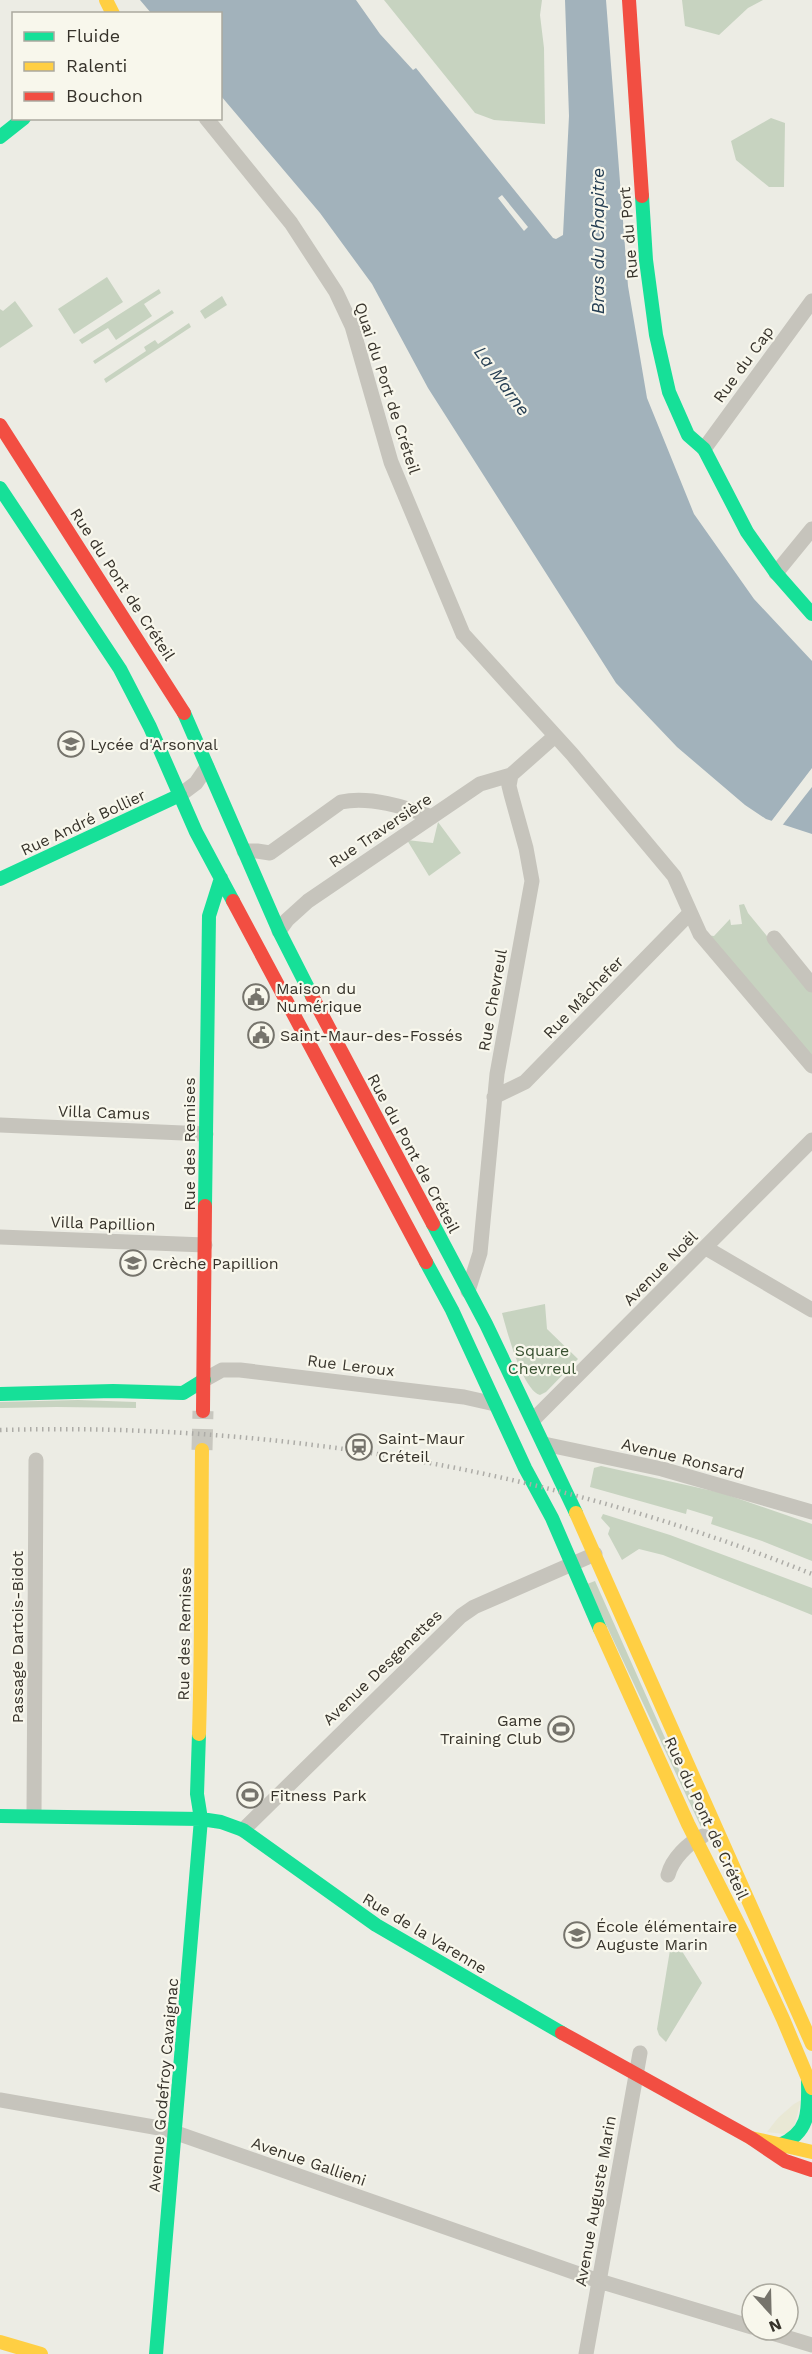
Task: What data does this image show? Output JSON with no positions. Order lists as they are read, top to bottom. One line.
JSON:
{"streets":{"main road":["Rue du Port","Rue du Pont de Créteil","Rue André Bollier","Rue des Remises","Rue de la Varenne","Avenue Godefroy Cavaignac"],"street":["Rue du Cap","Quai du Port de Créteil","Rue Traversière","Rue Mâchefer","Rue Chevreul","Villa Camus","Villa Papillion","Avenue Noël","Rue Leroux","Avenue Ronsard","Passage Dartois-Bidot","Avenue Desgenettes","Avenue Gallieni","Avenue Auguste Marin"]},"crossings":[["Rue du Port","Rue du Cap"],["Quai du Port de Créteil","Rue Mâchefer"],["Rue du Pont de Créteil","Rue André Bollier"],["Rue du Pont de Créteil","Rue Traversière"],["Rue du Pont de Créteil","Rue Chevreul"],["Rue du Pont de Créteil","Rue des Remises"],["Rue du Pont de Créteil","Avenue Noël"],["Rue du Pont de Créteil","Rue Leroux"],["Rue du Pont de Créteil","Avenue Ronsard"],["Rue du Pont de Créteil","Avenue Desgenettes"],["Rue Traversière","Rue Chevreul"],["Rue Mâchefer","Rue Chevreul"],["Villa Camus","Rue des Remises"],["Rue des Remises","Villa Papillion"],["Rue des Remises","Rue Leroux"],["Rue des Remises","Rue de la Varenne"],["Rue des Remises","Avenue Godefroy Cavaignac"],["Passage Dartois-Bidot","Rue de la Varenne"],["Avenue Desgenettes","Rue de la Varenne"],["Rue de la Varenne","Avenue Godefroy Cavaignac"],["Rue de la Varenne","Avenue Auguste Marin"],["Avenue Godefroy Cavaignac","Avenue Gallieni"],["Avenue Gallieni","Avenue Auguste Marin"]],"water":["Bras du Chapitre","La Marne"],"parks":["Square Chevreul"],"places":{"school or university":["Lycée d'Arsonval","Crèche Papillion","École élémentaire Auguste Marin"],"public building":["Maison du Numérique","Saint-Maur-des-Fossés"],"station":["Saint-Maur Créteil"],"sports":["Game Training Club","Fitness Park"]},"legend":["Fluide","Ralenti","Bouchon"],"north":"bottom"}
